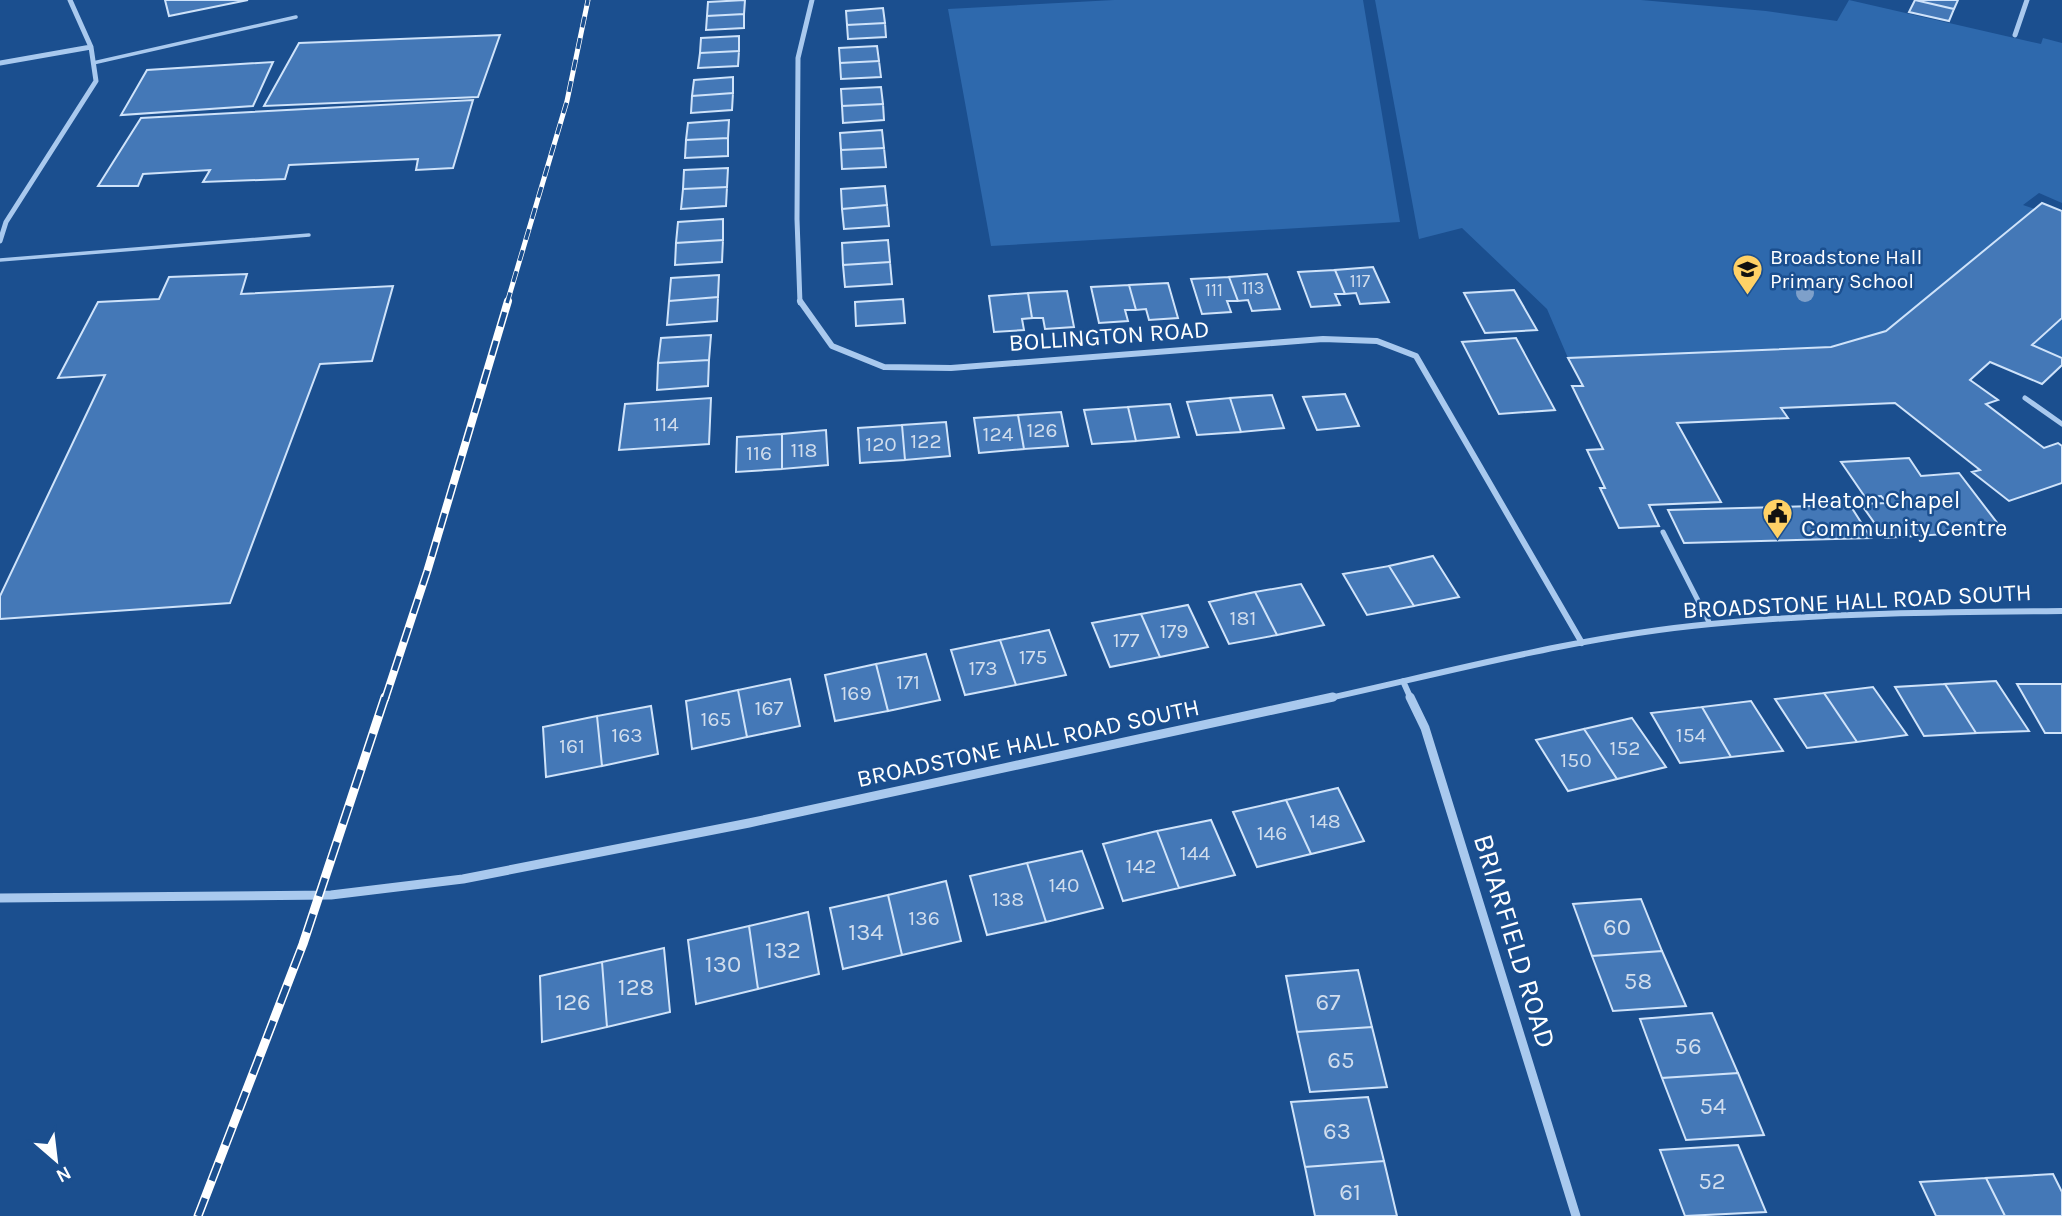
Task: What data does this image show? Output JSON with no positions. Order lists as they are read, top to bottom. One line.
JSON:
{"streets":{"street":["BOLLINGTON ROAD","BROADSTONE HALL ROAD SOUTH","BRIARFIELD ROAD"]},"crossings":[["BOLLINGTON ROAD","BROADSTONE HALL ROAD SOUTH"],["BROADSTONE HALL ROAD SOUTH","BRIARFIELD ROAD"]],"places":{"school or university":["Broadstone Hall Primary School"],"public building":["Heaton Chapel Community Centre"]},"house_numbers":["117","113","111","114","126","124","122","120","118","116","181","179","177","175","173","171","169","167","165","163","154","161","152","150","148","146","144","142","140","138","136","60","134","132","130","58","128","126","67","56","65","54","63","52","61"],"north":"bottom right"}
